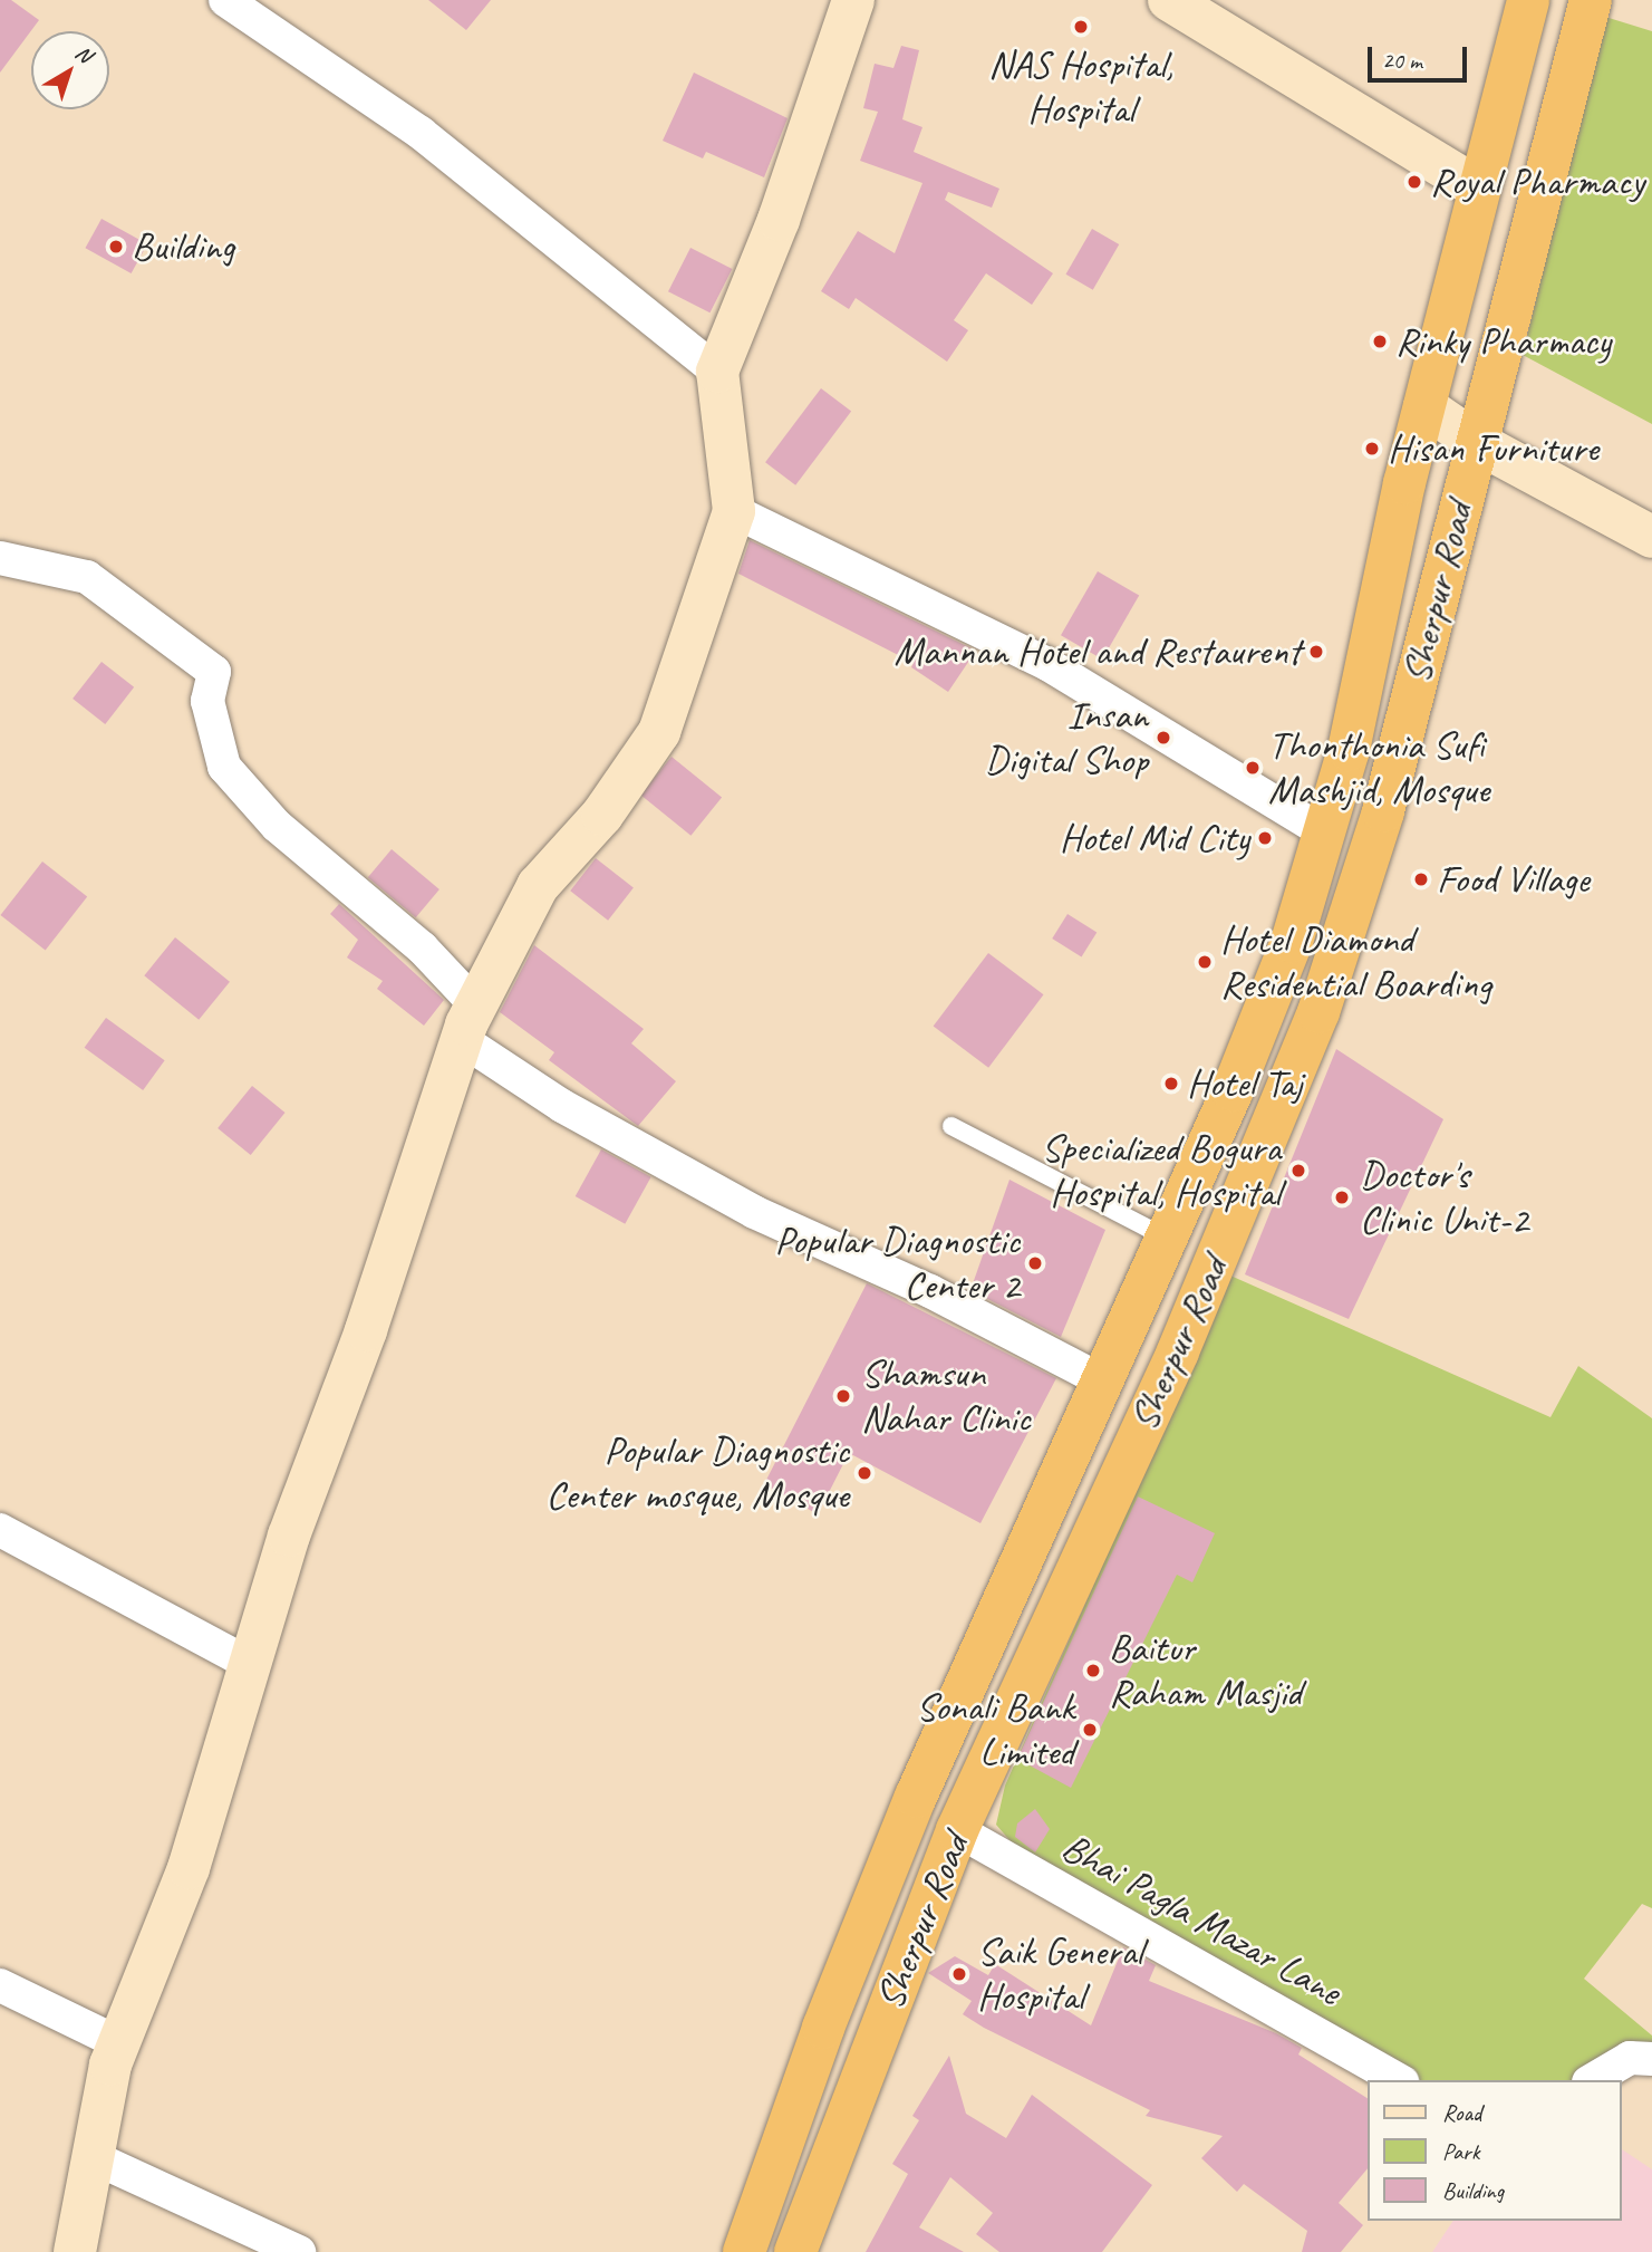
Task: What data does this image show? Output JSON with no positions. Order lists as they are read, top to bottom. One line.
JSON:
{"streets":{"highway":["Sherpur Road"],"street":["Bhai Pagla Mazar Lane"]},"crossings":[["Sherpur Road","Bhai Pagla Mazar Lane"]],"places":["NAS Hospital, Hospital","Royal Pharmacy","Building","Rinky Pharmacy","Hisan Furniture","Mannan Hotel and Restaurent","Insan Digital Shop","Thonthonia Sufi Mashjid, Mosque","Hotel Mid City","Food Village","Hotel Diamond Residential Boarding","Hotel Taj","Specialized Bogura Hospital, Hospital","Doctor's Clinic Unit-2","Popular Diagnostic Center 2","Shamsun Nahar Clinic","Popular Diagnostic Center mosque, Mosque","Baitur Raham Masjid","Sonali Bank Limited","Saik General Hospital"],"legend":["Road","Park","Building"],"scale_bar":"20 m","north":"top right"}
